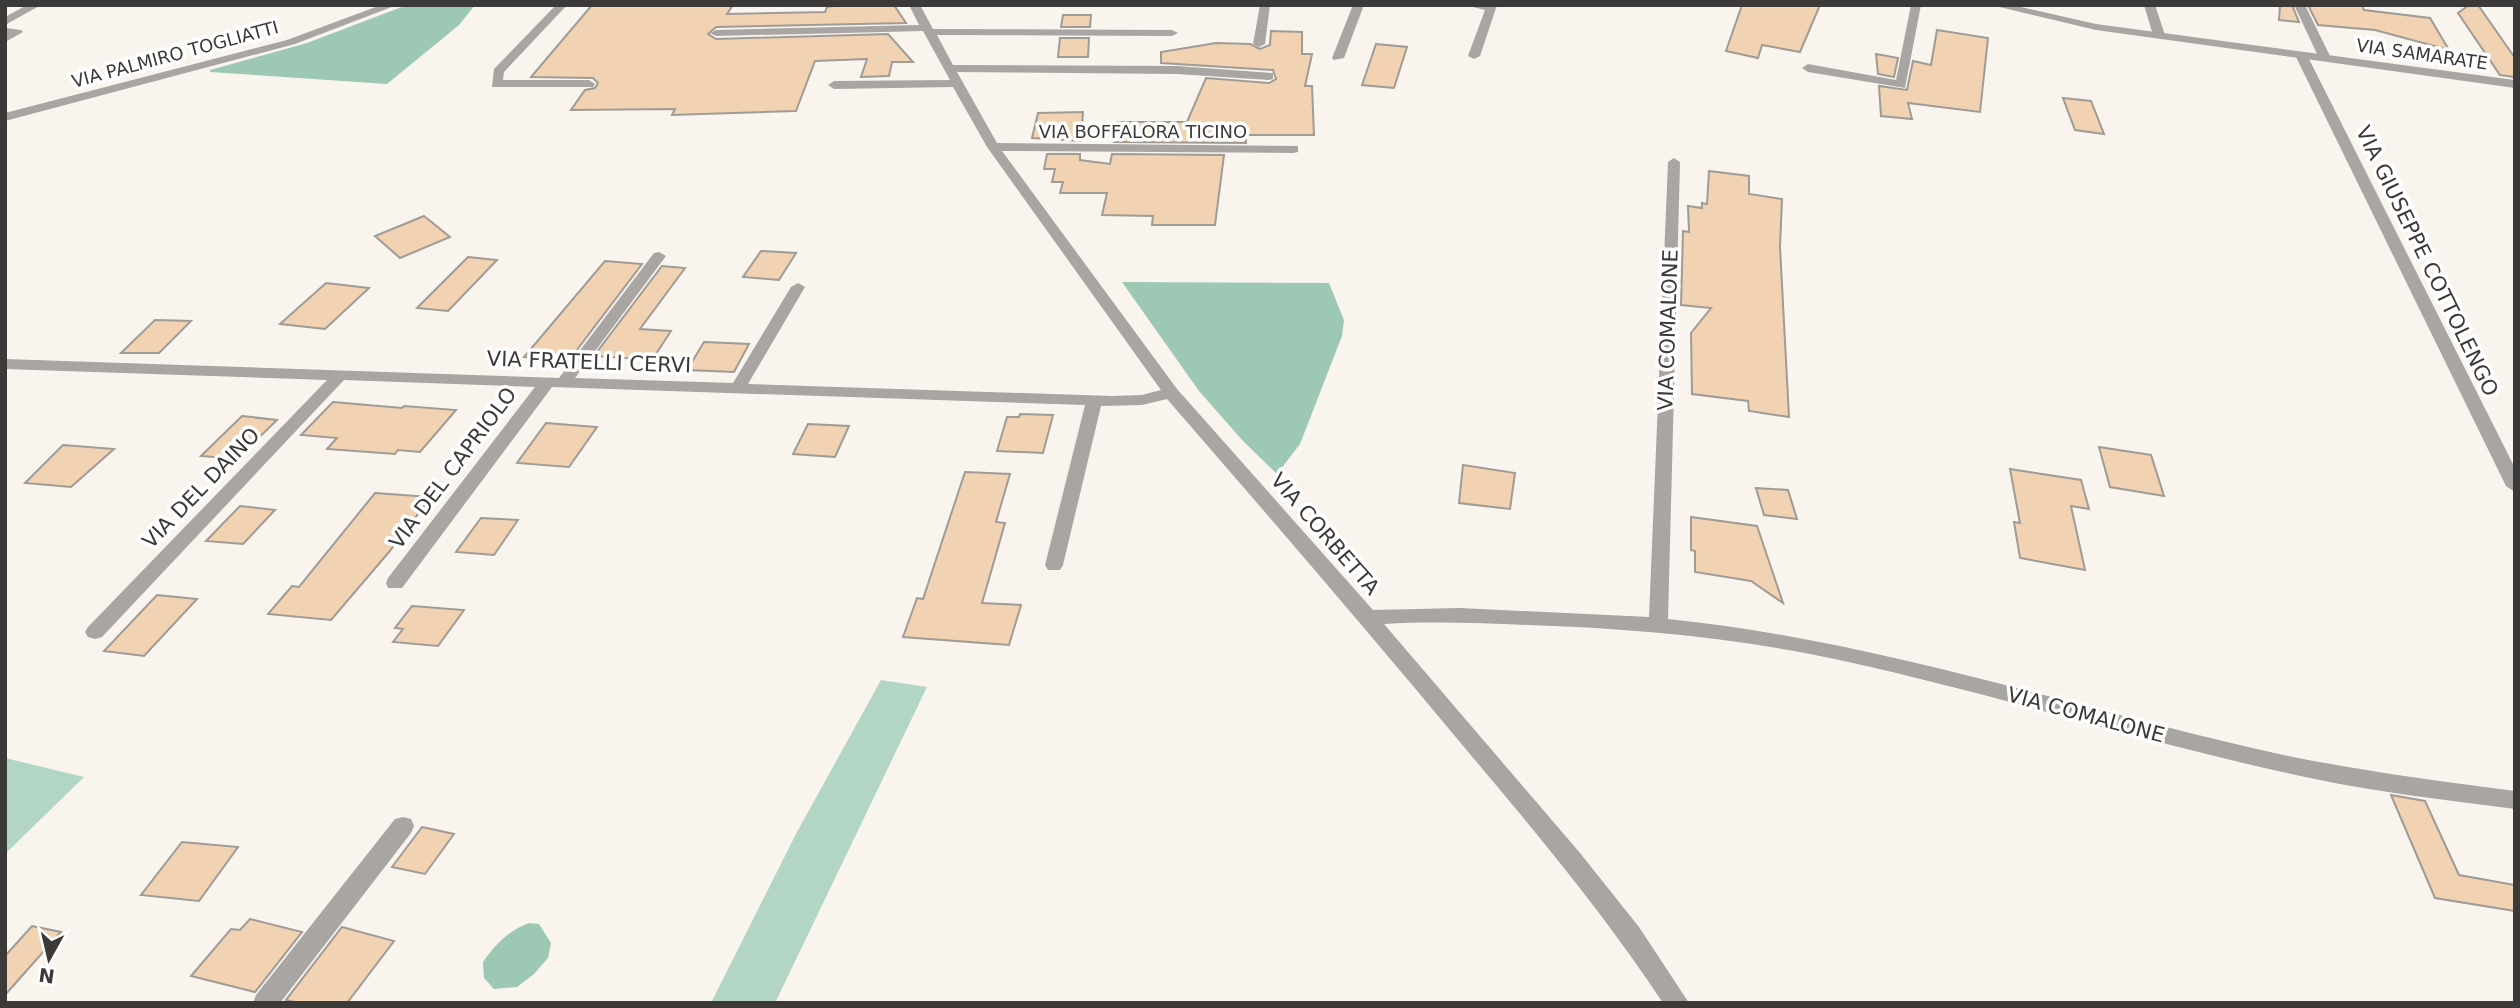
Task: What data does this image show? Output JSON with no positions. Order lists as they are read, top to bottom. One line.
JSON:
{"streets":{"street":["VIA PALMIRO TOGLIATTI","VIA SAMARATE","VIA BOFFALORA TICINO","VIA GIUSEPPE COTTOLENGO","VIA COMALONE","VIA FRATELLI CERVI","VIA DEL CAPRIOLO","VIA DEL DAINO","VIA CORBETTA"]},"crossings":[["VIA SAMARATE","VIA GIUSEPPE COTTOLENGO"],["VIA BOFFALORA TICINO","VIA CORBETTA"],["VIA COMALONE","VIA CORBETTA"],["VIA FRATELLI CERVI","VIA DEL CAPRIOLO"],["VIA FRATELLI CERVI","VIA DEL DAINO"],["VIA FRATELLI CERVI","VIA CORBETTA"]],"north":"bottom"}
